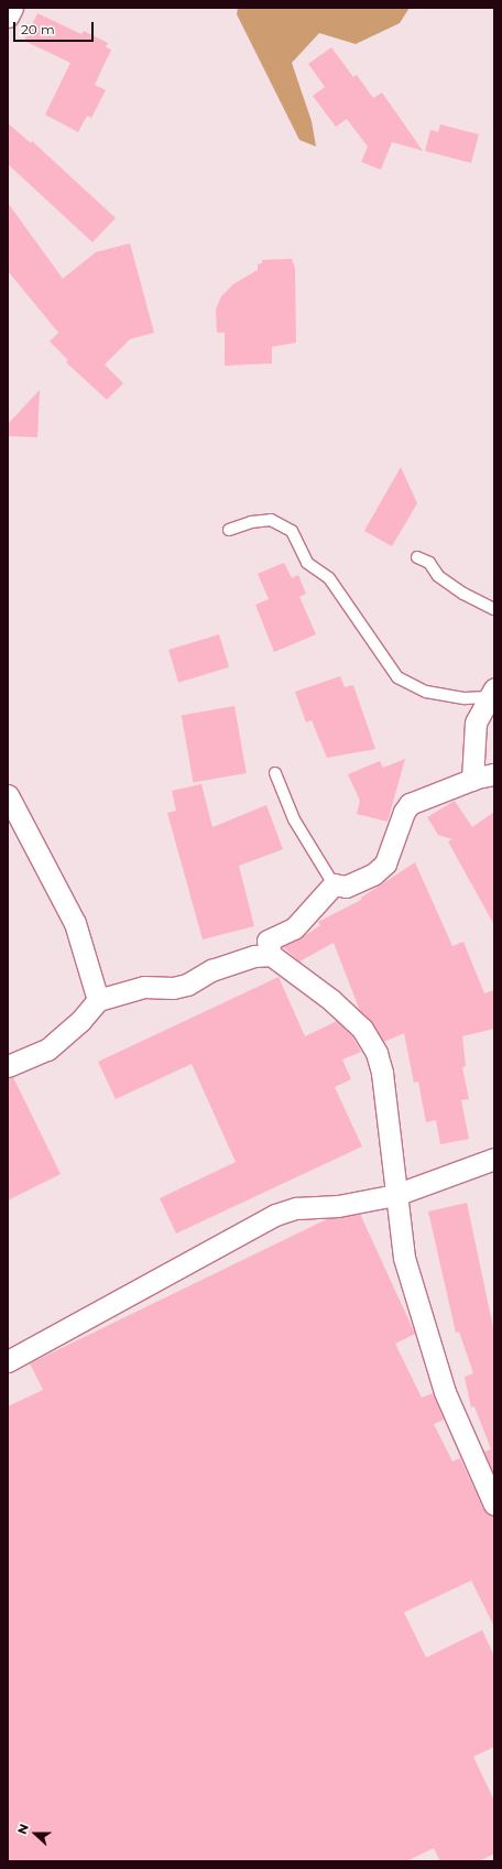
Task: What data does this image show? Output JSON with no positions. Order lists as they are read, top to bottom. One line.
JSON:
{"scale_bar":"20 m","north":"left"}
